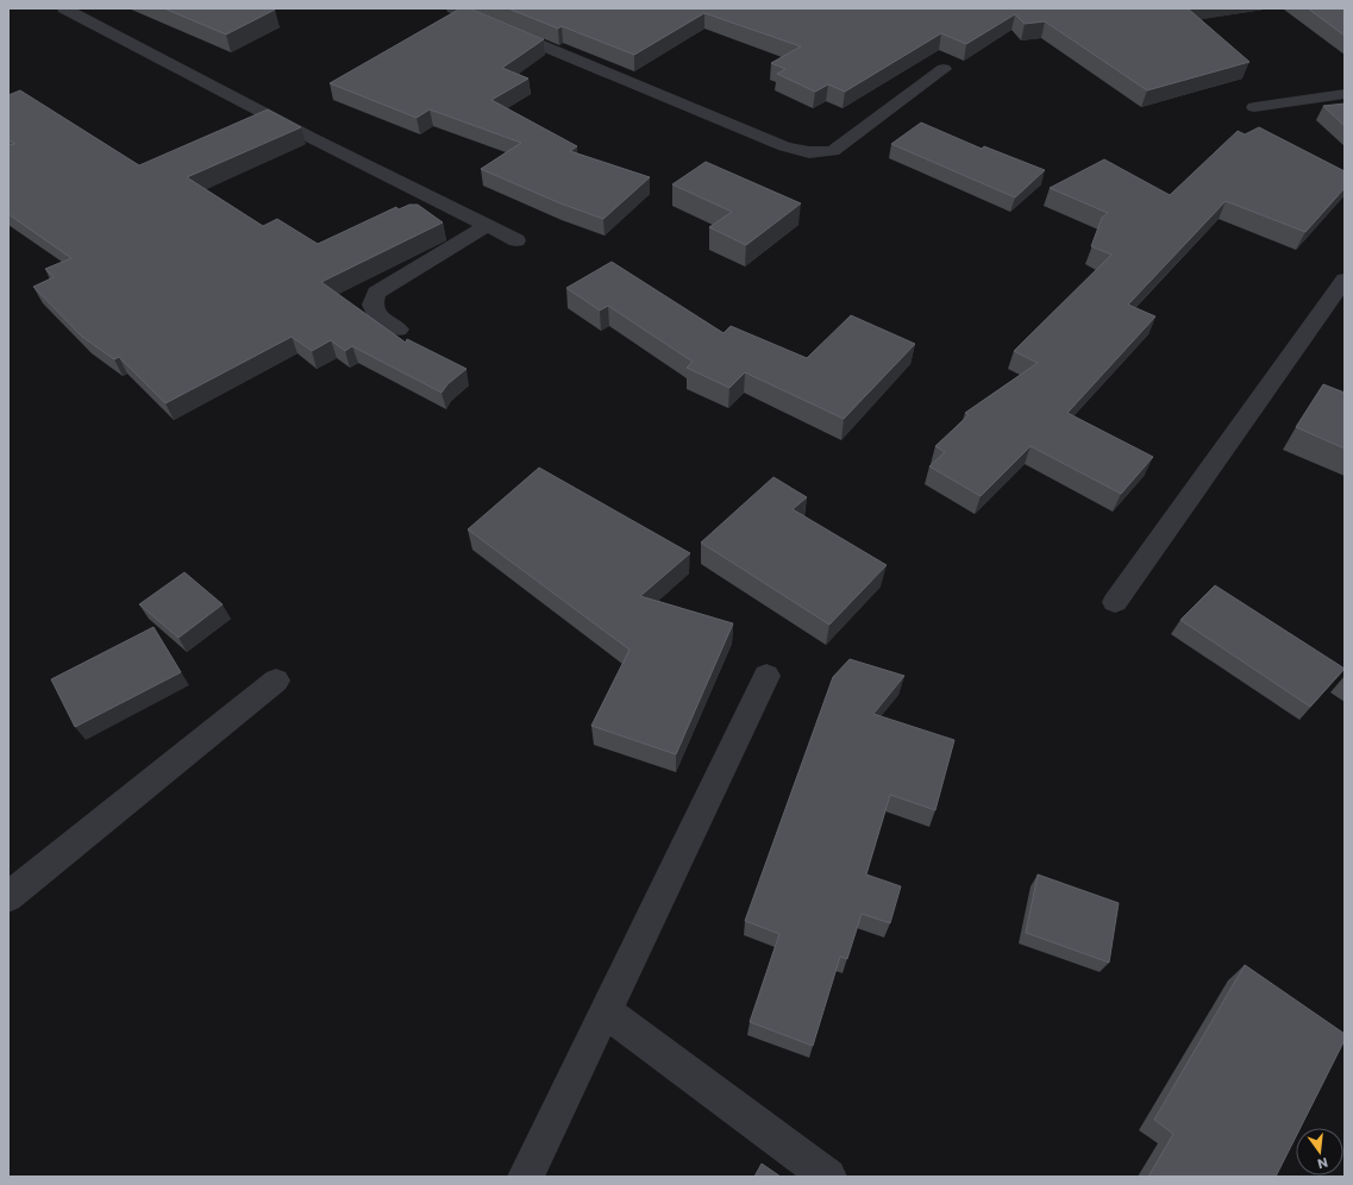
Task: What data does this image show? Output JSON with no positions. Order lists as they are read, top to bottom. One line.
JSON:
{"north":"bottom"}
